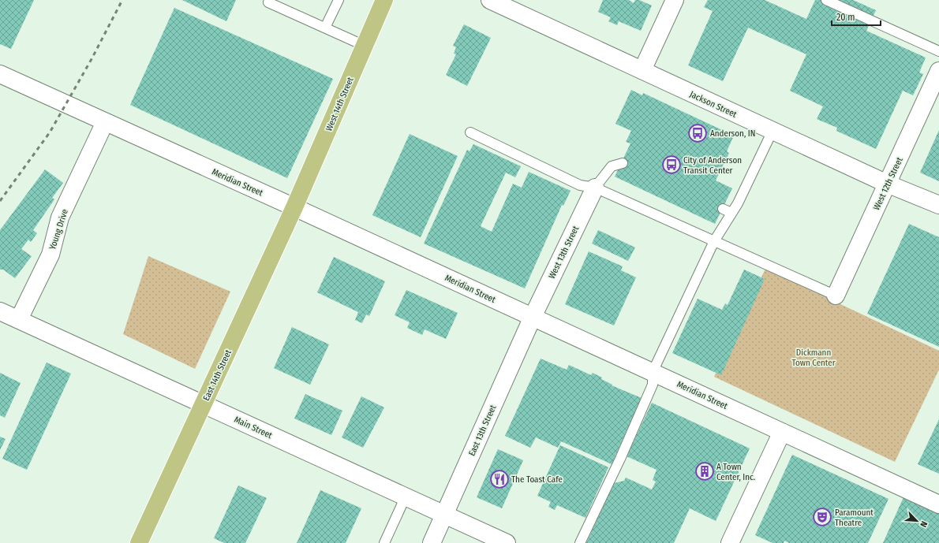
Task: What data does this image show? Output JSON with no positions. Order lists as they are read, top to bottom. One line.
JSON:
{"streets":{"main road":["West 14th Street","East 14th Street"],"street":["Jackson Street","Meridian Street","West 12th Street","Young Drive","West 13th Street","Main Street","East 13th Street"]},"crossings":[["West 14th Street","Meridian Street"],["West 14th Street","East 14th Street"],["Jackson Street","West 12th Street"],["Meridian Street","Young Drive"],["Meridian Street","West 13th Street"],["Meridian Street","East 14th Street"],["Meridian Street","East 13th Street"],["Young Drive","Main Street"],["West 13th Street","East 13th Street"],["East 14th Street","Main Street"],["Main Street","East 13th Street"]],"parks":["Dickmann Town Center"],"places":{"bus stop":["Anderson, IN","City of Anderson Transit Center"],"building":["A Town Center, Inc."],"restaurant":["The Toast Cafe"],"theatre":["Paramount Theatre"]},"scale_bar":"20 m","north":"bottom right"}
